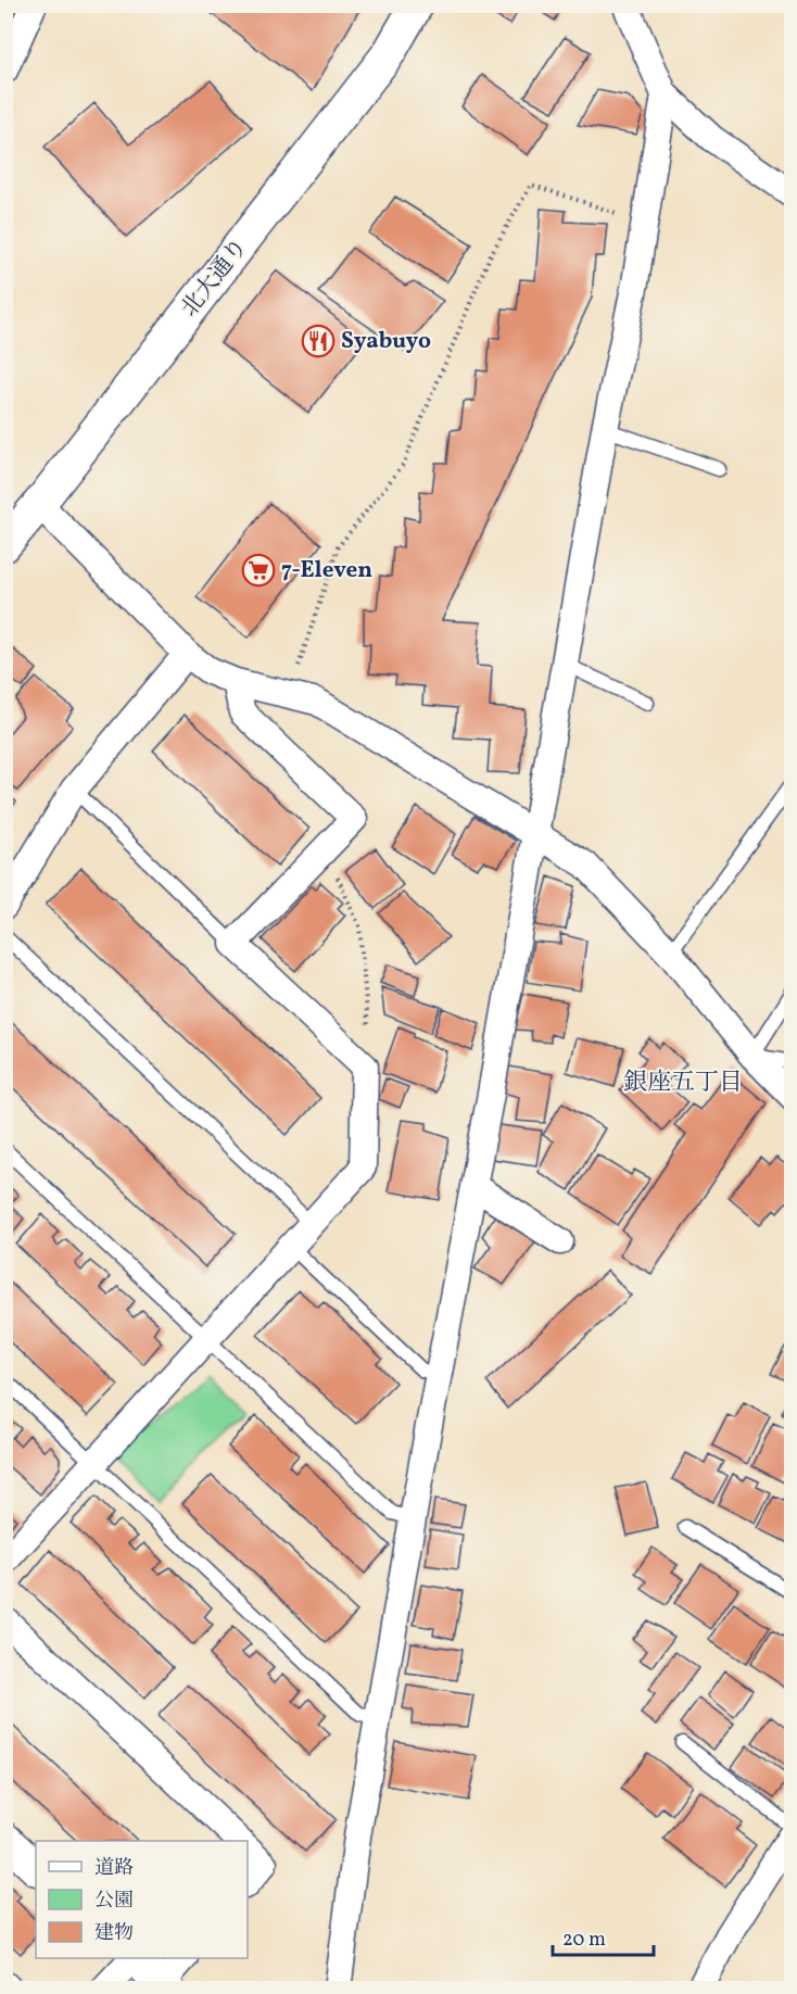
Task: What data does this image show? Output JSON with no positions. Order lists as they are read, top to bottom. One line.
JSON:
{"streets":{"street":["北大通り"]},"districts":["銀座五丁目"],"places":{"restaurant":["Syabuyo"],"supermarket":["7-Eleven"]},"legend":["道路","公園","建物"],"scale_bar":"20 m"}
